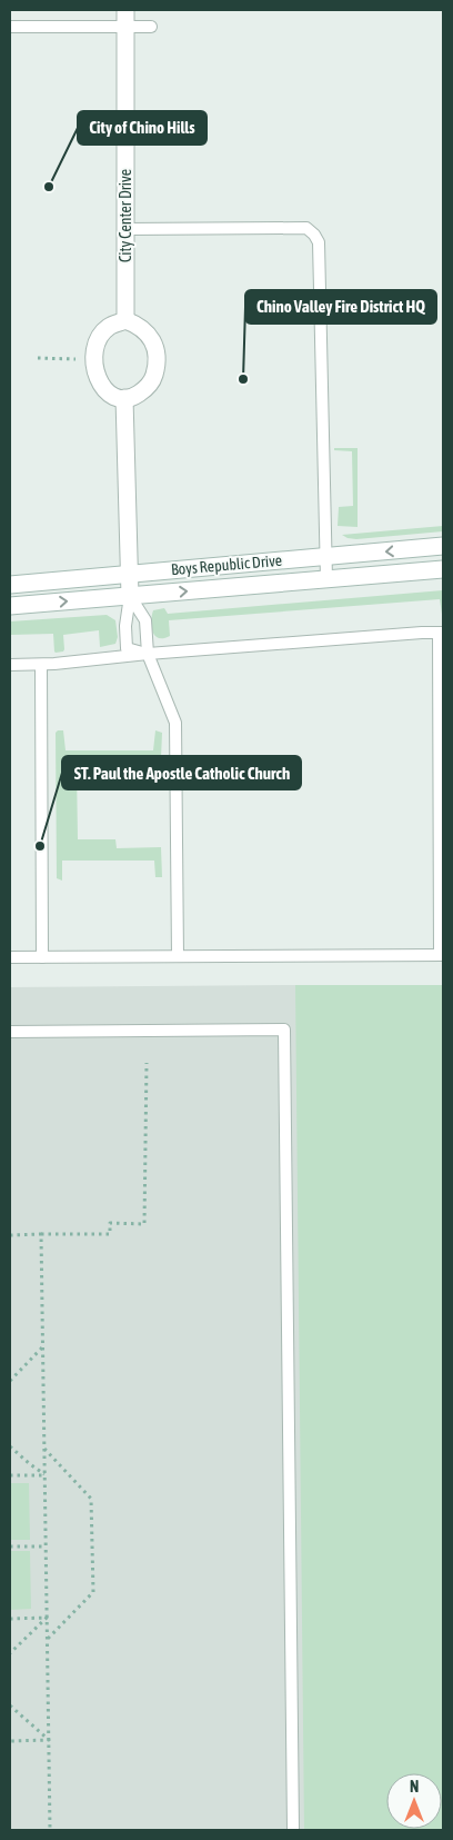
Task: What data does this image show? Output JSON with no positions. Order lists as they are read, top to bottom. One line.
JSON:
{"streets":{"main road":["City Center Drive","Boys Republic Drive"]},"places":["City of Chino Hills","Chino Valley Fire District HQ","ST. Paul the Apostle Catholic Church"],"north":"top"}
